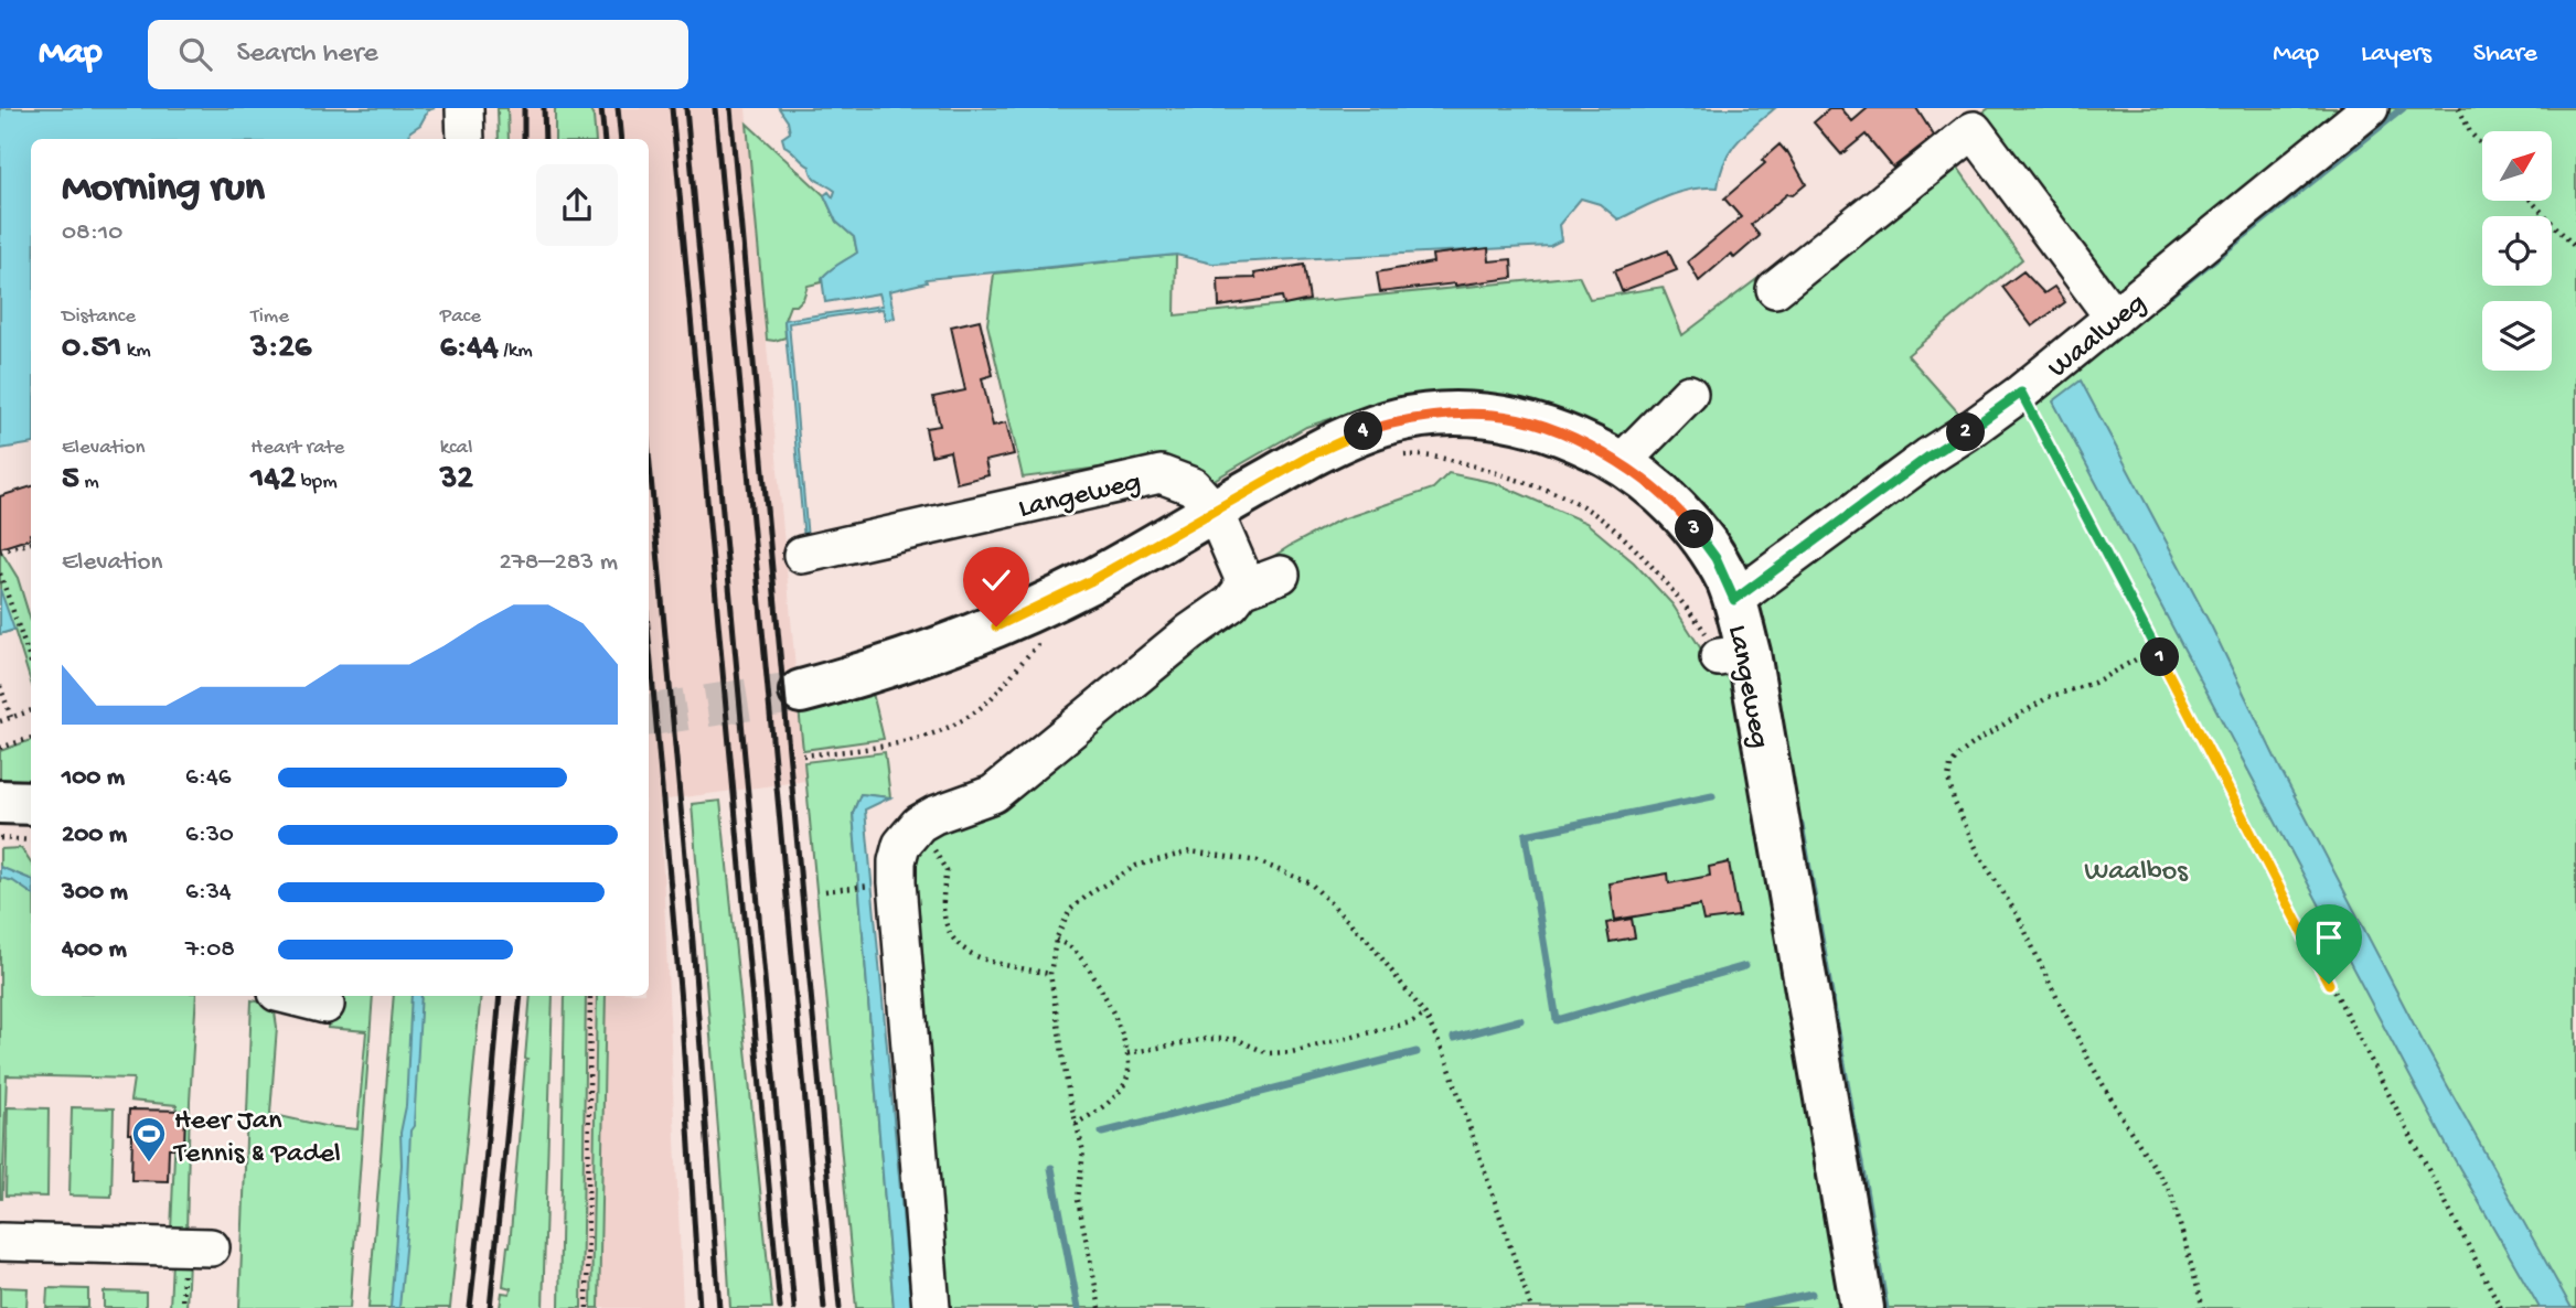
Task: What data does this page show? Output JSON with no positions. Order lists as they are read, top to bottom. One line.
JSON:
{"streets":{"main road":["Langeweg"],"street":["Waalweg"]},"crossings":[["Waalweg","Langeweg"]],"parks":["Waalbos"],"places":{"sports":["Heer Jan Tennis & Padel"]},"north":"top right","page":{"header":"Map","search":"Search here","nav":["Map","Layers","Share"],"heading":["Morning run","08:10"],"stats":[["Distance","0.51 km"],["Time","3:26"],["Pace","6:44 /km"],["Elevation","5 m"],["Heart rate","142 bpm"],["kcal","32"]],"pins":["4","2","3","1"],"chart":["Elevation","278–283 m"],"list":[{"name":"100 m","note":"6:46"},{"name":"200 m","note":"6:30"},{"name":"300 m","note":"6:34"},{"name":"400 m","note":"7:08"}]}}
